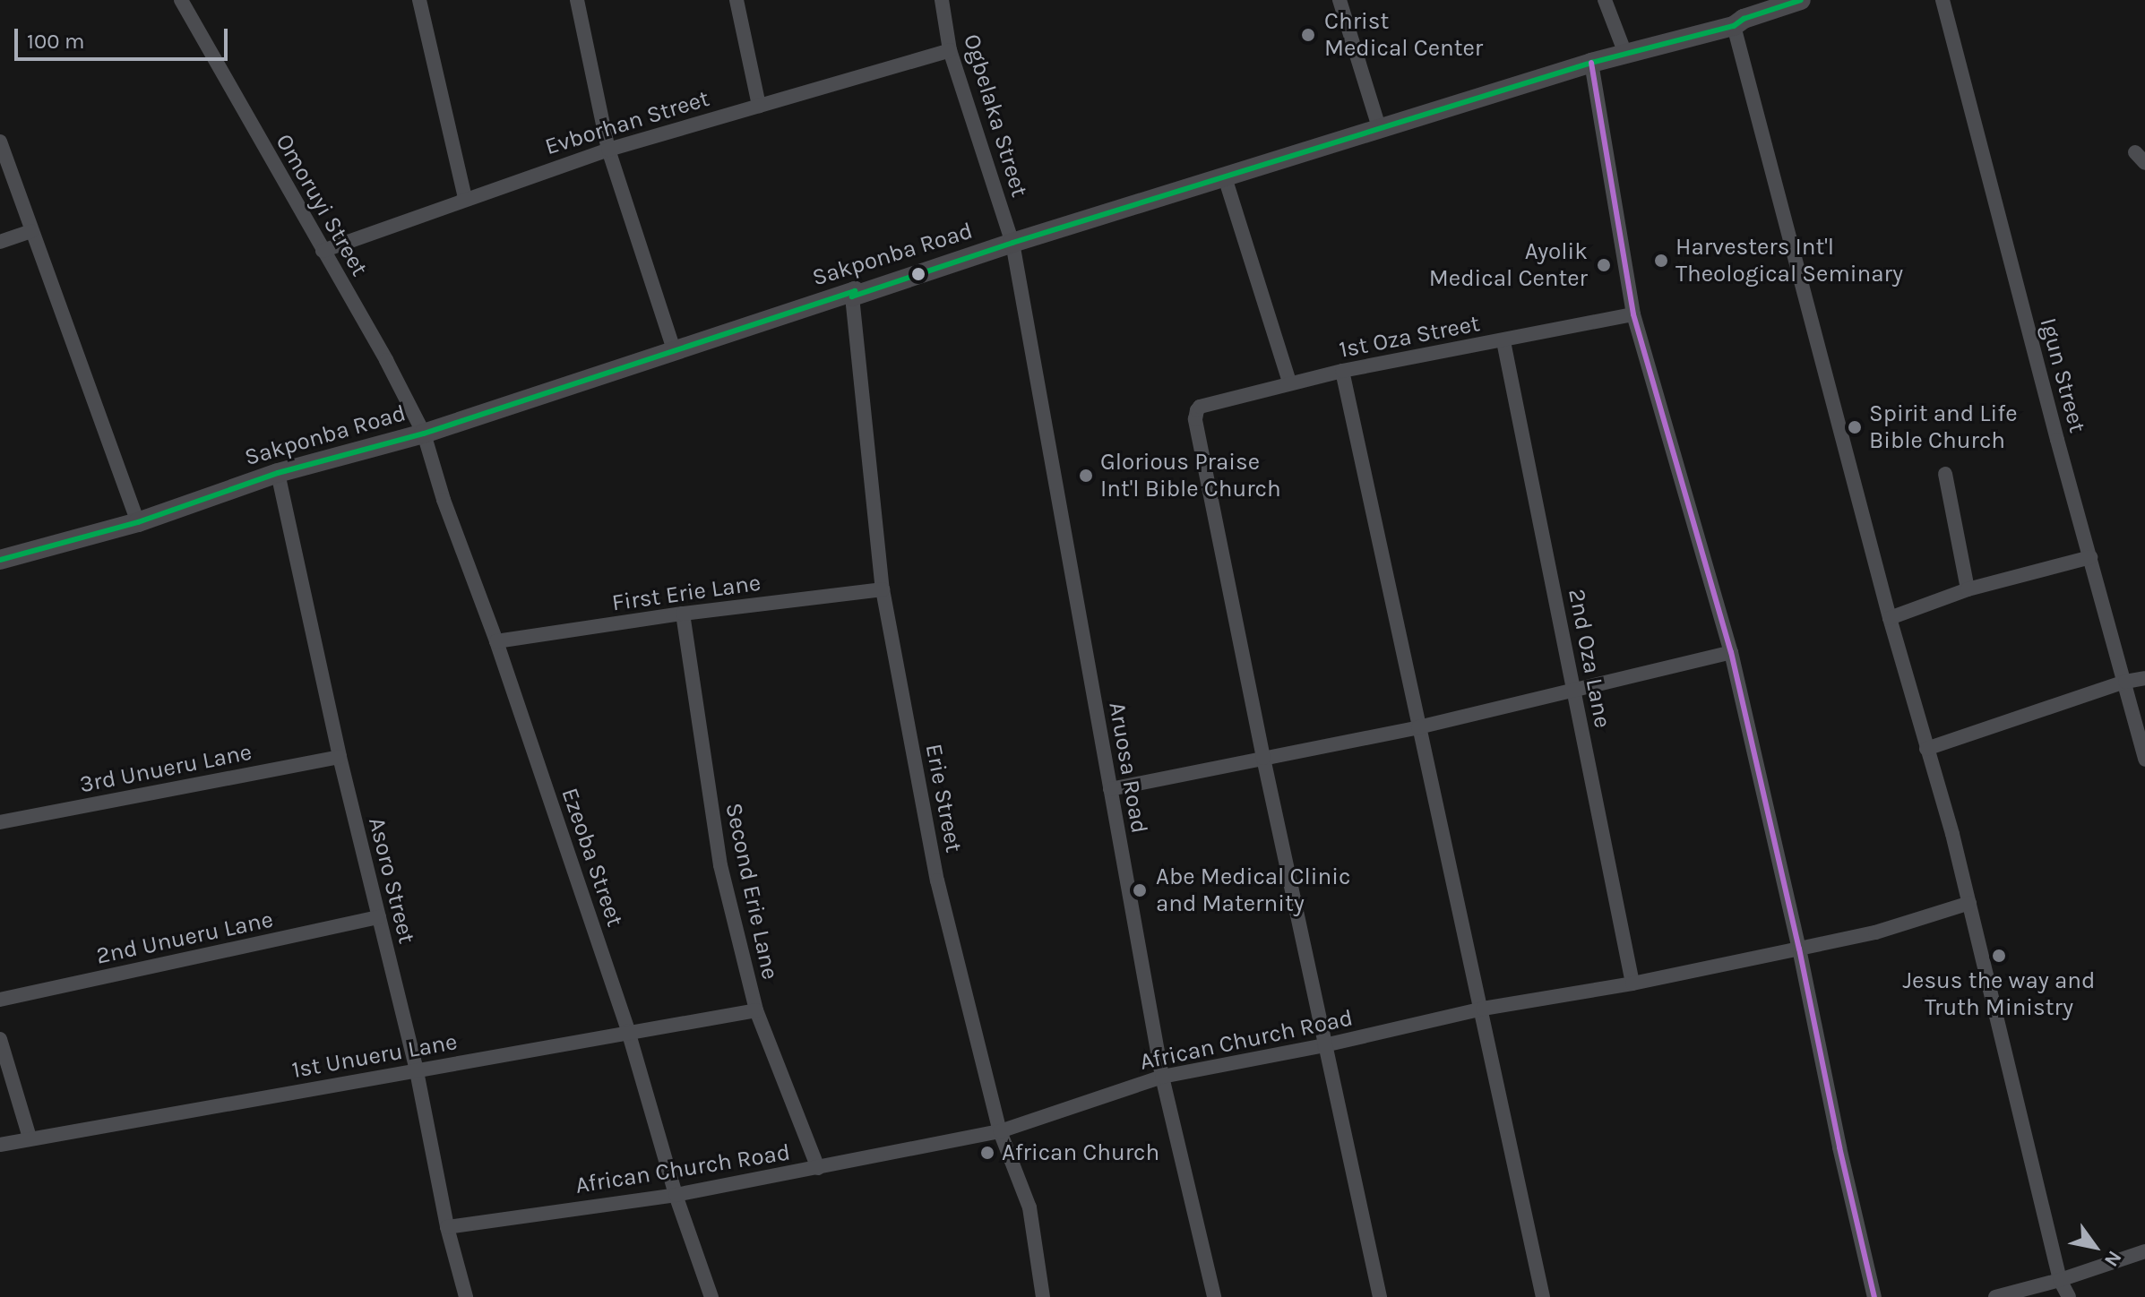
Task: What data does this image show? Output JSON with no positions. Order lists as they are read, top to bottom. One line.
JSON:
{"streets":{"main road":["Sakponba Road"],"street":["Ogbelaka Street","Evborhan Street","Omoruyi Street","1st Oza Street","Igun Street","First Erie Lane","2nd Oza Lane","Aruosa Road","3rd Unueru Lane","Erie Street","Ezeoba Street","Asoro Street","Second Erie Lane","2nd Unueru Lane","African Church Road","1st Unueru Lane"]},"crossings":[["Ogbelaka Street","Evborhan Street"],["Ogbelaka Street","Sakponba Road"],["Ogbelaka Street","Aruosa Road"],["Evborhan Street","Omoruyi Street"],["Omoruyi Street","Sakponba Road"],["Omoruyi Street","Ezeoba Street"],["Sakponba Road","Aruosa Road"],["Sakponba Road","Erie Street"],["Sakponba Road","Ezeoba Street"],["Sakponba Road","Asoro Street"],["1st Oza Street","2nd Oza Lane"],["First Erie Lane","Erie Street"],["First Erie Lane","Ezeoba Street"],["First Erie Lane","Second Erie Lane"],["2nd Oza Lane","African Church Road"],["Aruosa Road","African Church Road"],["3rd Unueru Lane","Asoro Street"],["Erie Street","African Church Road"],["Ezeoba Street","African Church Road"],["Ezeoba Street","1st Unueru Lane"],["Asoro Street","2nd Unueru Lane"],["Asoro Street","African Church Road"],["Asoro Street","1st Unueru Lane"],["Second Erie Lane","African Church Road"],["Second Erie Lane","1st Unueru Lane"]],"places":["Christ Medical Center","Harvesters Int'l Theological Seminary","Ayolik Medical Center","Spirit and Life Bible Church","Glorious Praise Int'l Bible Church","Abe Medical Clinic and Maternity","Jesus the way and Truth Ministry","African Church"],"scale_bar":"100 m","north":"bottom right"}
